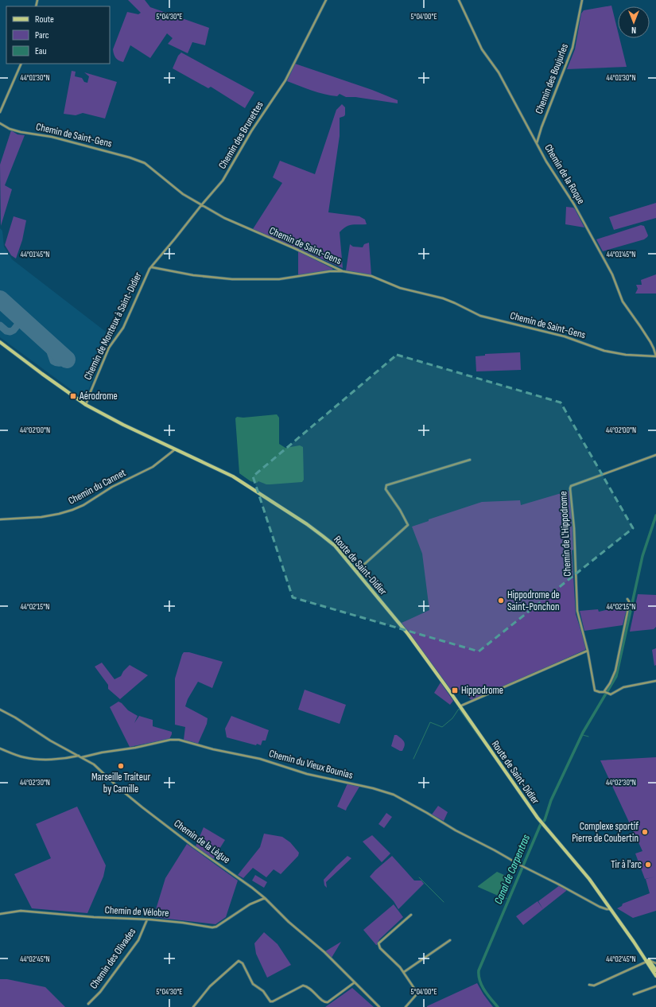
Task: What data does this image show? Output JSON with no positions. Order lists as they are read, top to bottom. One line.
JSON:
{"streets":{"main road":["Route de Saint-Didier"],"street":["Chemin des Boujurles","Chemin de Saint-Gens","Chemin des Brunettes","Chemin de la Roque","Chemin de Monteux à Saint-Didier","Chemin du Cannet","Chemin de L'Hippodrome","Chemin du Vieux Bounias","Chemin de la Lègue","Chemin de Vélobre","Chemin des Olivades"]},"crossings":[["Chemin des Boujurles","Chemin de la Roque"],["Chemin de Saint-Gens","Chemin des Brunettes"],["Chemin de Saint-Gens","Chemin de la Roque"],["Chemin de Saint-Gens","Chemin de Monteux à Saint-Didier"],["Chemin des Brunettes","Chemin de Monteux à Saint-Didier"],["Chemin de Monteux à Saint-Didier","Route de Saint-Didier"],["Chemin du Cannet","Route de Saint-Didier"],["Route de Saint-Didier","Chemin du Vieux Bounias"],["Chemin du Vieux Bounias","Chemin de la Lègue"],["Chemin de la Lègue","Chemin de Vélobre"],["Chemin de Vélobre","Chemin des Olivades"]],"water":["Canal de Carpentras"],"places":{"transit":["Aérodrome","Hippodrome"],"other":["Hippodrome de Saint-Ponchon","Marseille Traiteur by Camille","Complexe sportif Pierre de Coubertin","Tir à l'arc"]},"legend":["Route","Parc","Eau"],"north":"bottom","coordinates":["5°04'30\"E","5°04'00\"E","44°01'30\"N","44°01'45\"N","44°02'00\"N","44°02'15\"N","44°02'30\"N","44°02'45\"N"]}
